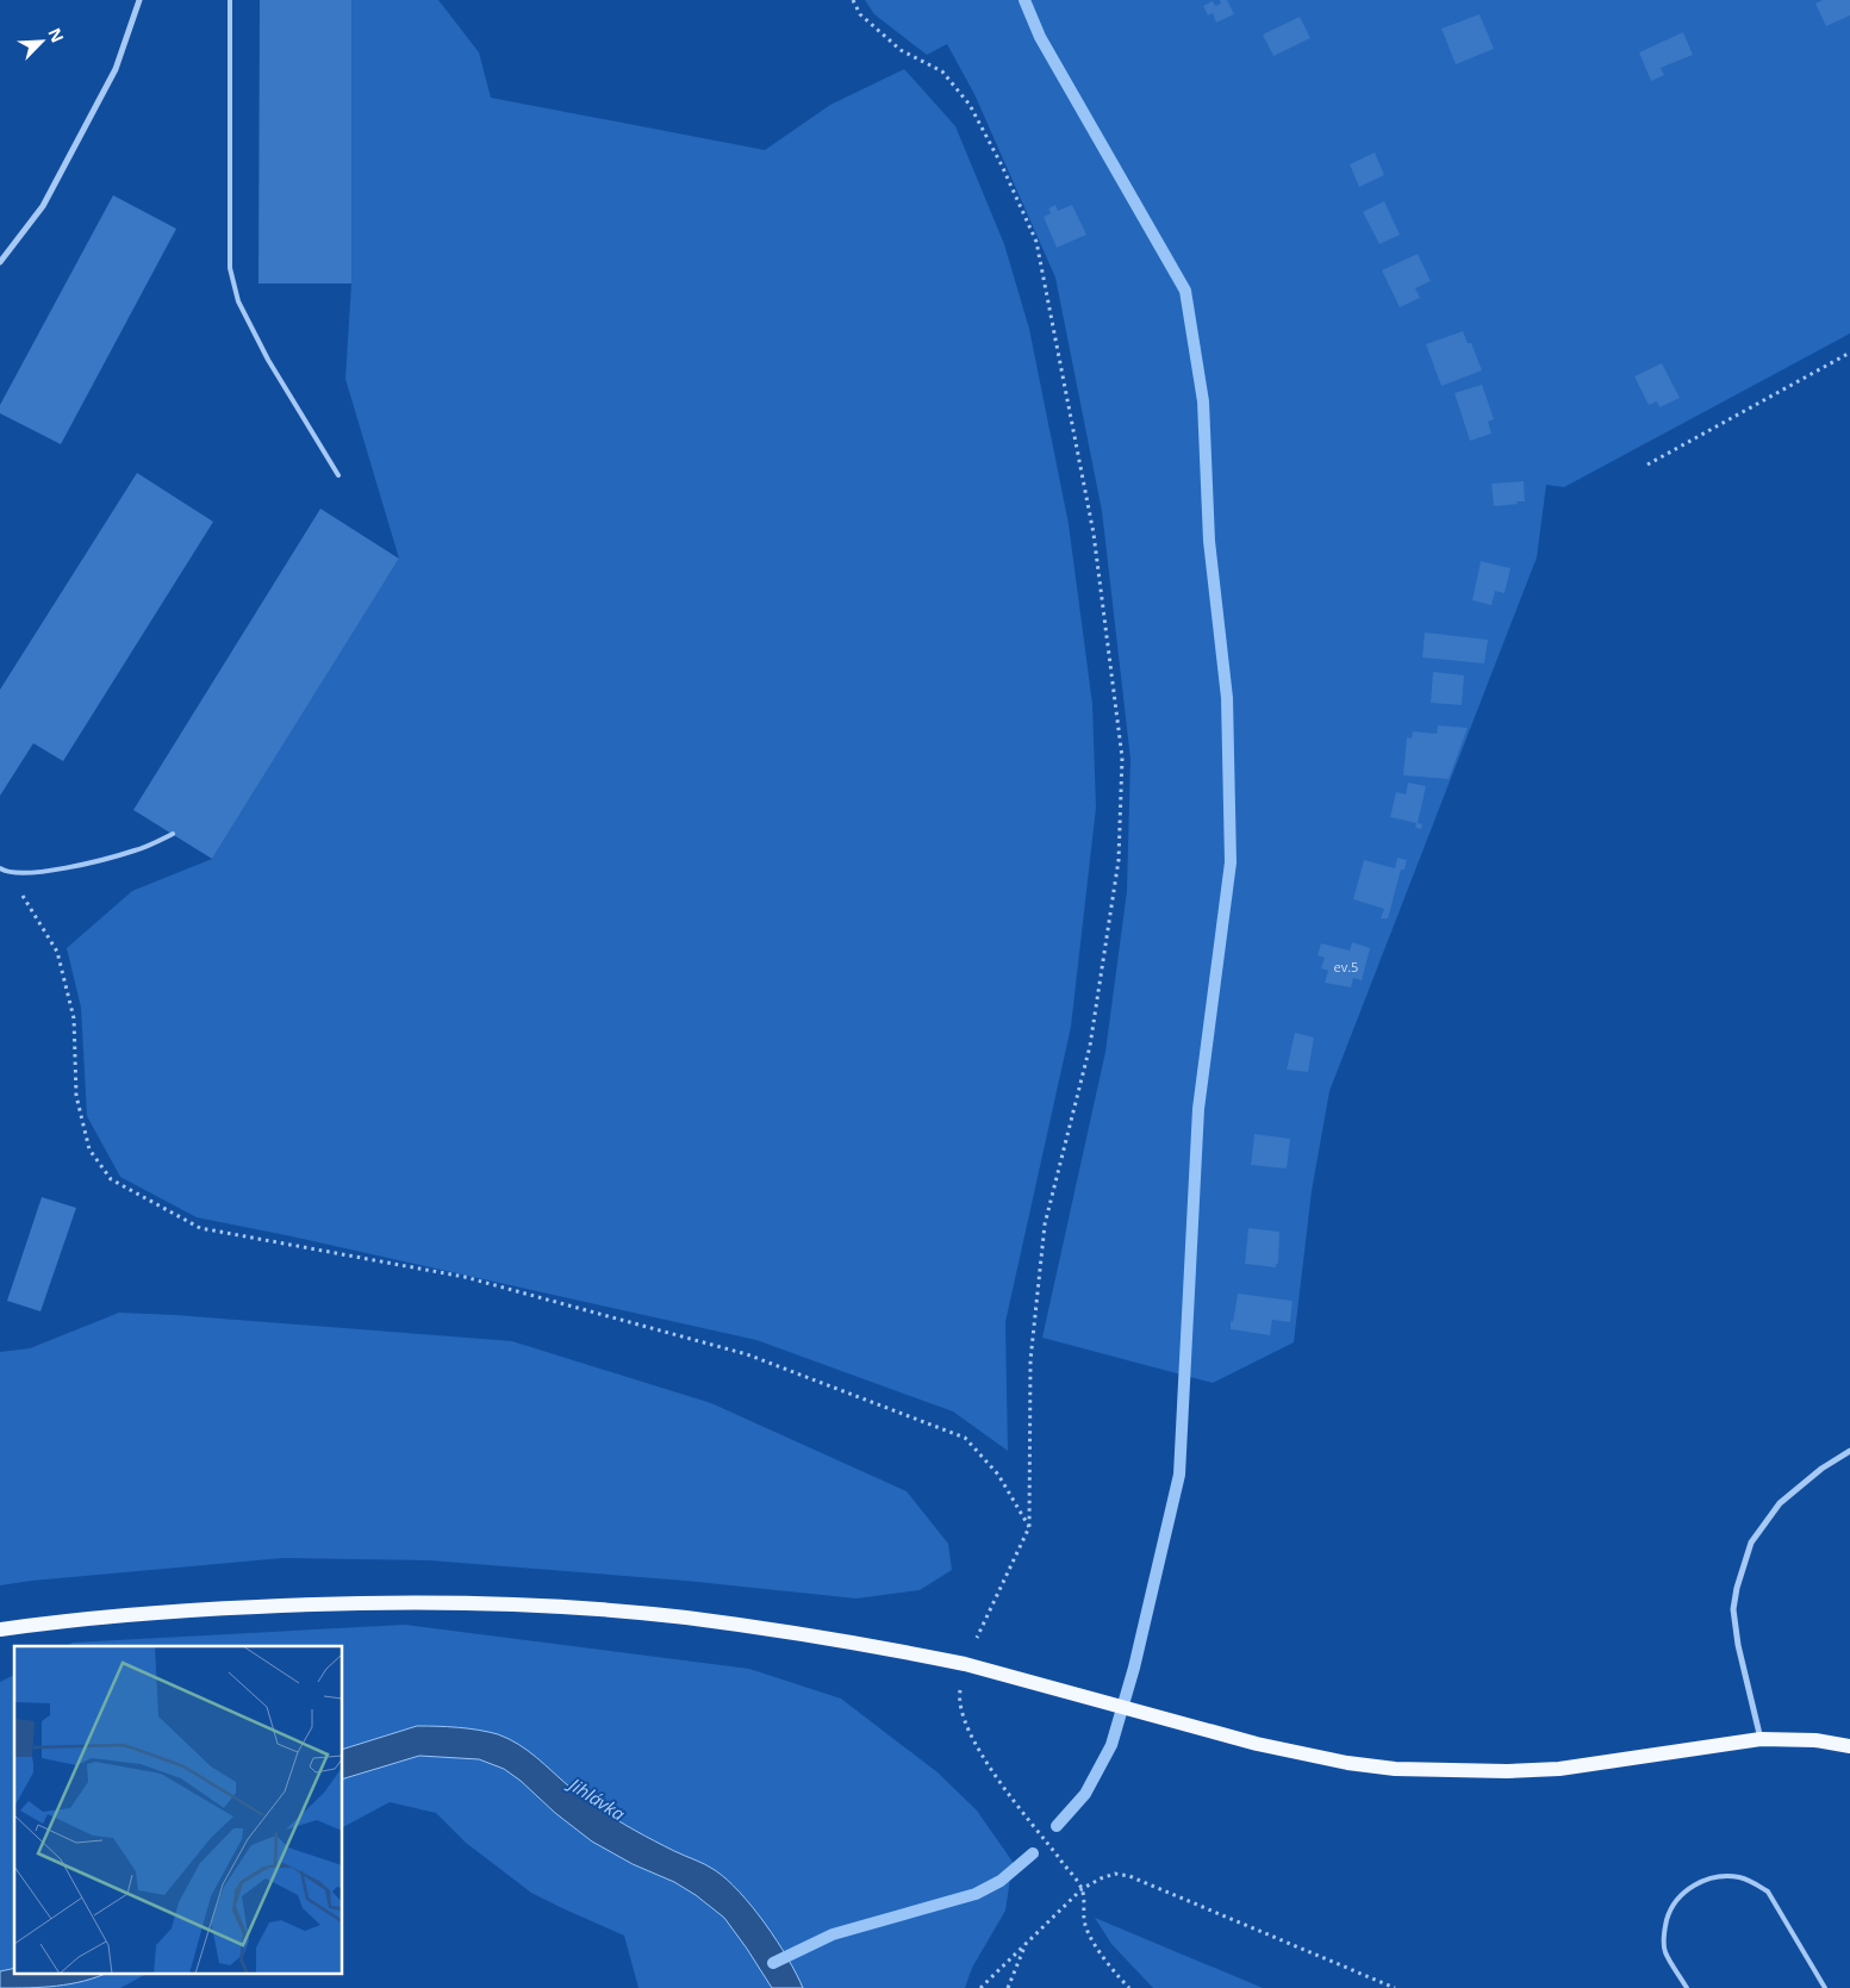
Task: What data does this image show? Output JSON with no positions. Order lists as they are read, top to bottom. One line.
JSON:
{"water":["Jihlávka"],"house_numbers":["ev.5"],"north":"top right"}
